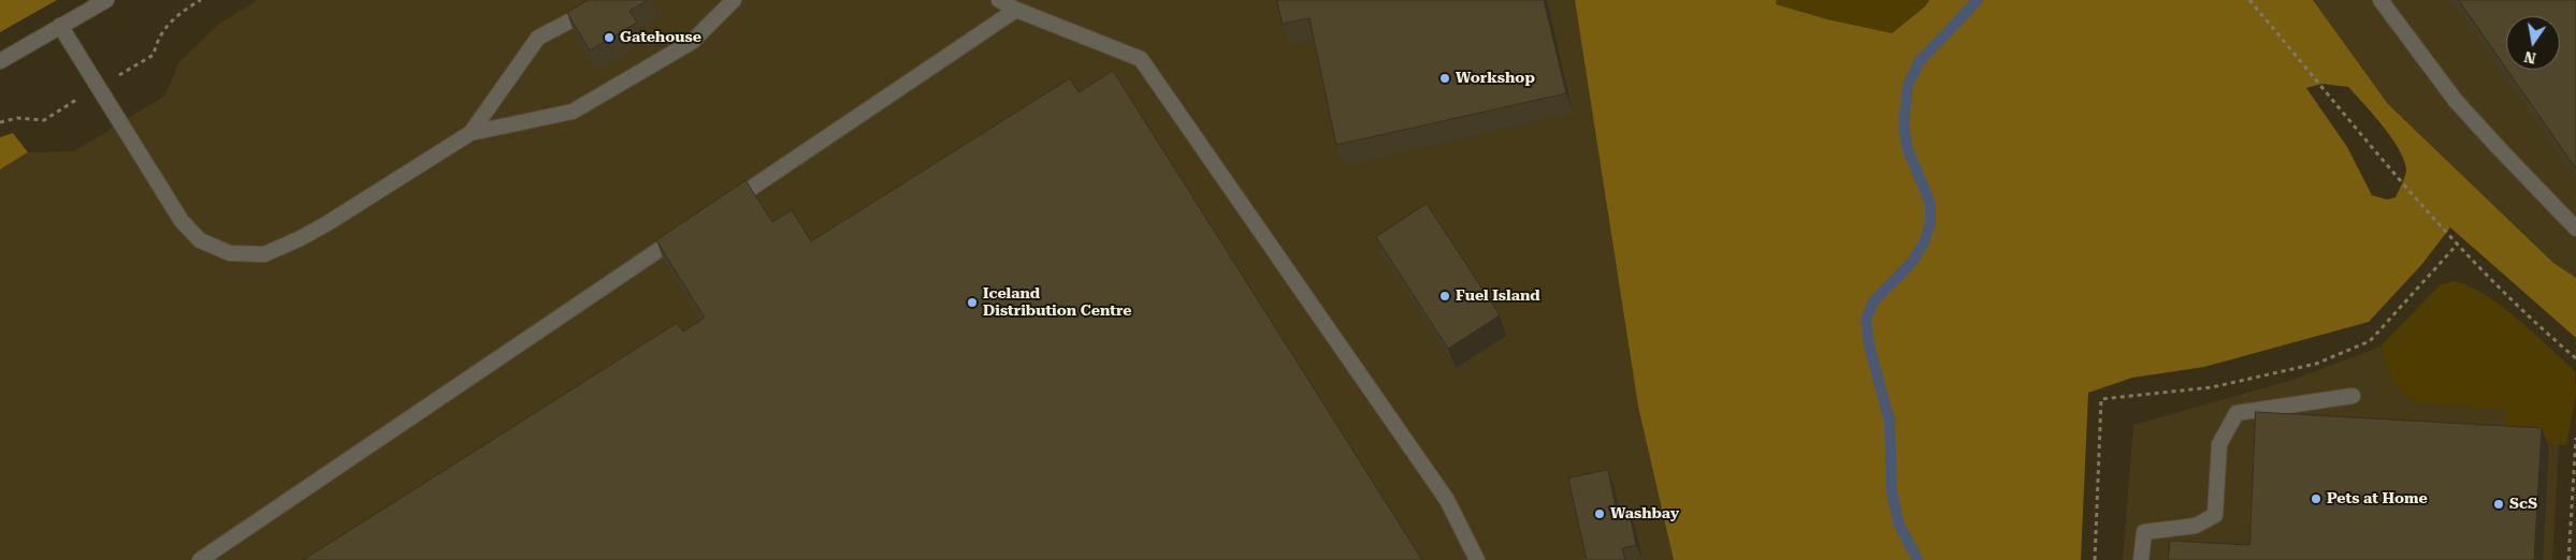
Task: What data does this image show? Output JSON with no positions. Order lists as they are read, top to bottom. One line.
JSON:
{"places":["Gatehouse","Workshop","Fuel Island","Iceland Distribution Centre","Pets at Home","ScS","Washbay"],"north":"bottom"}
